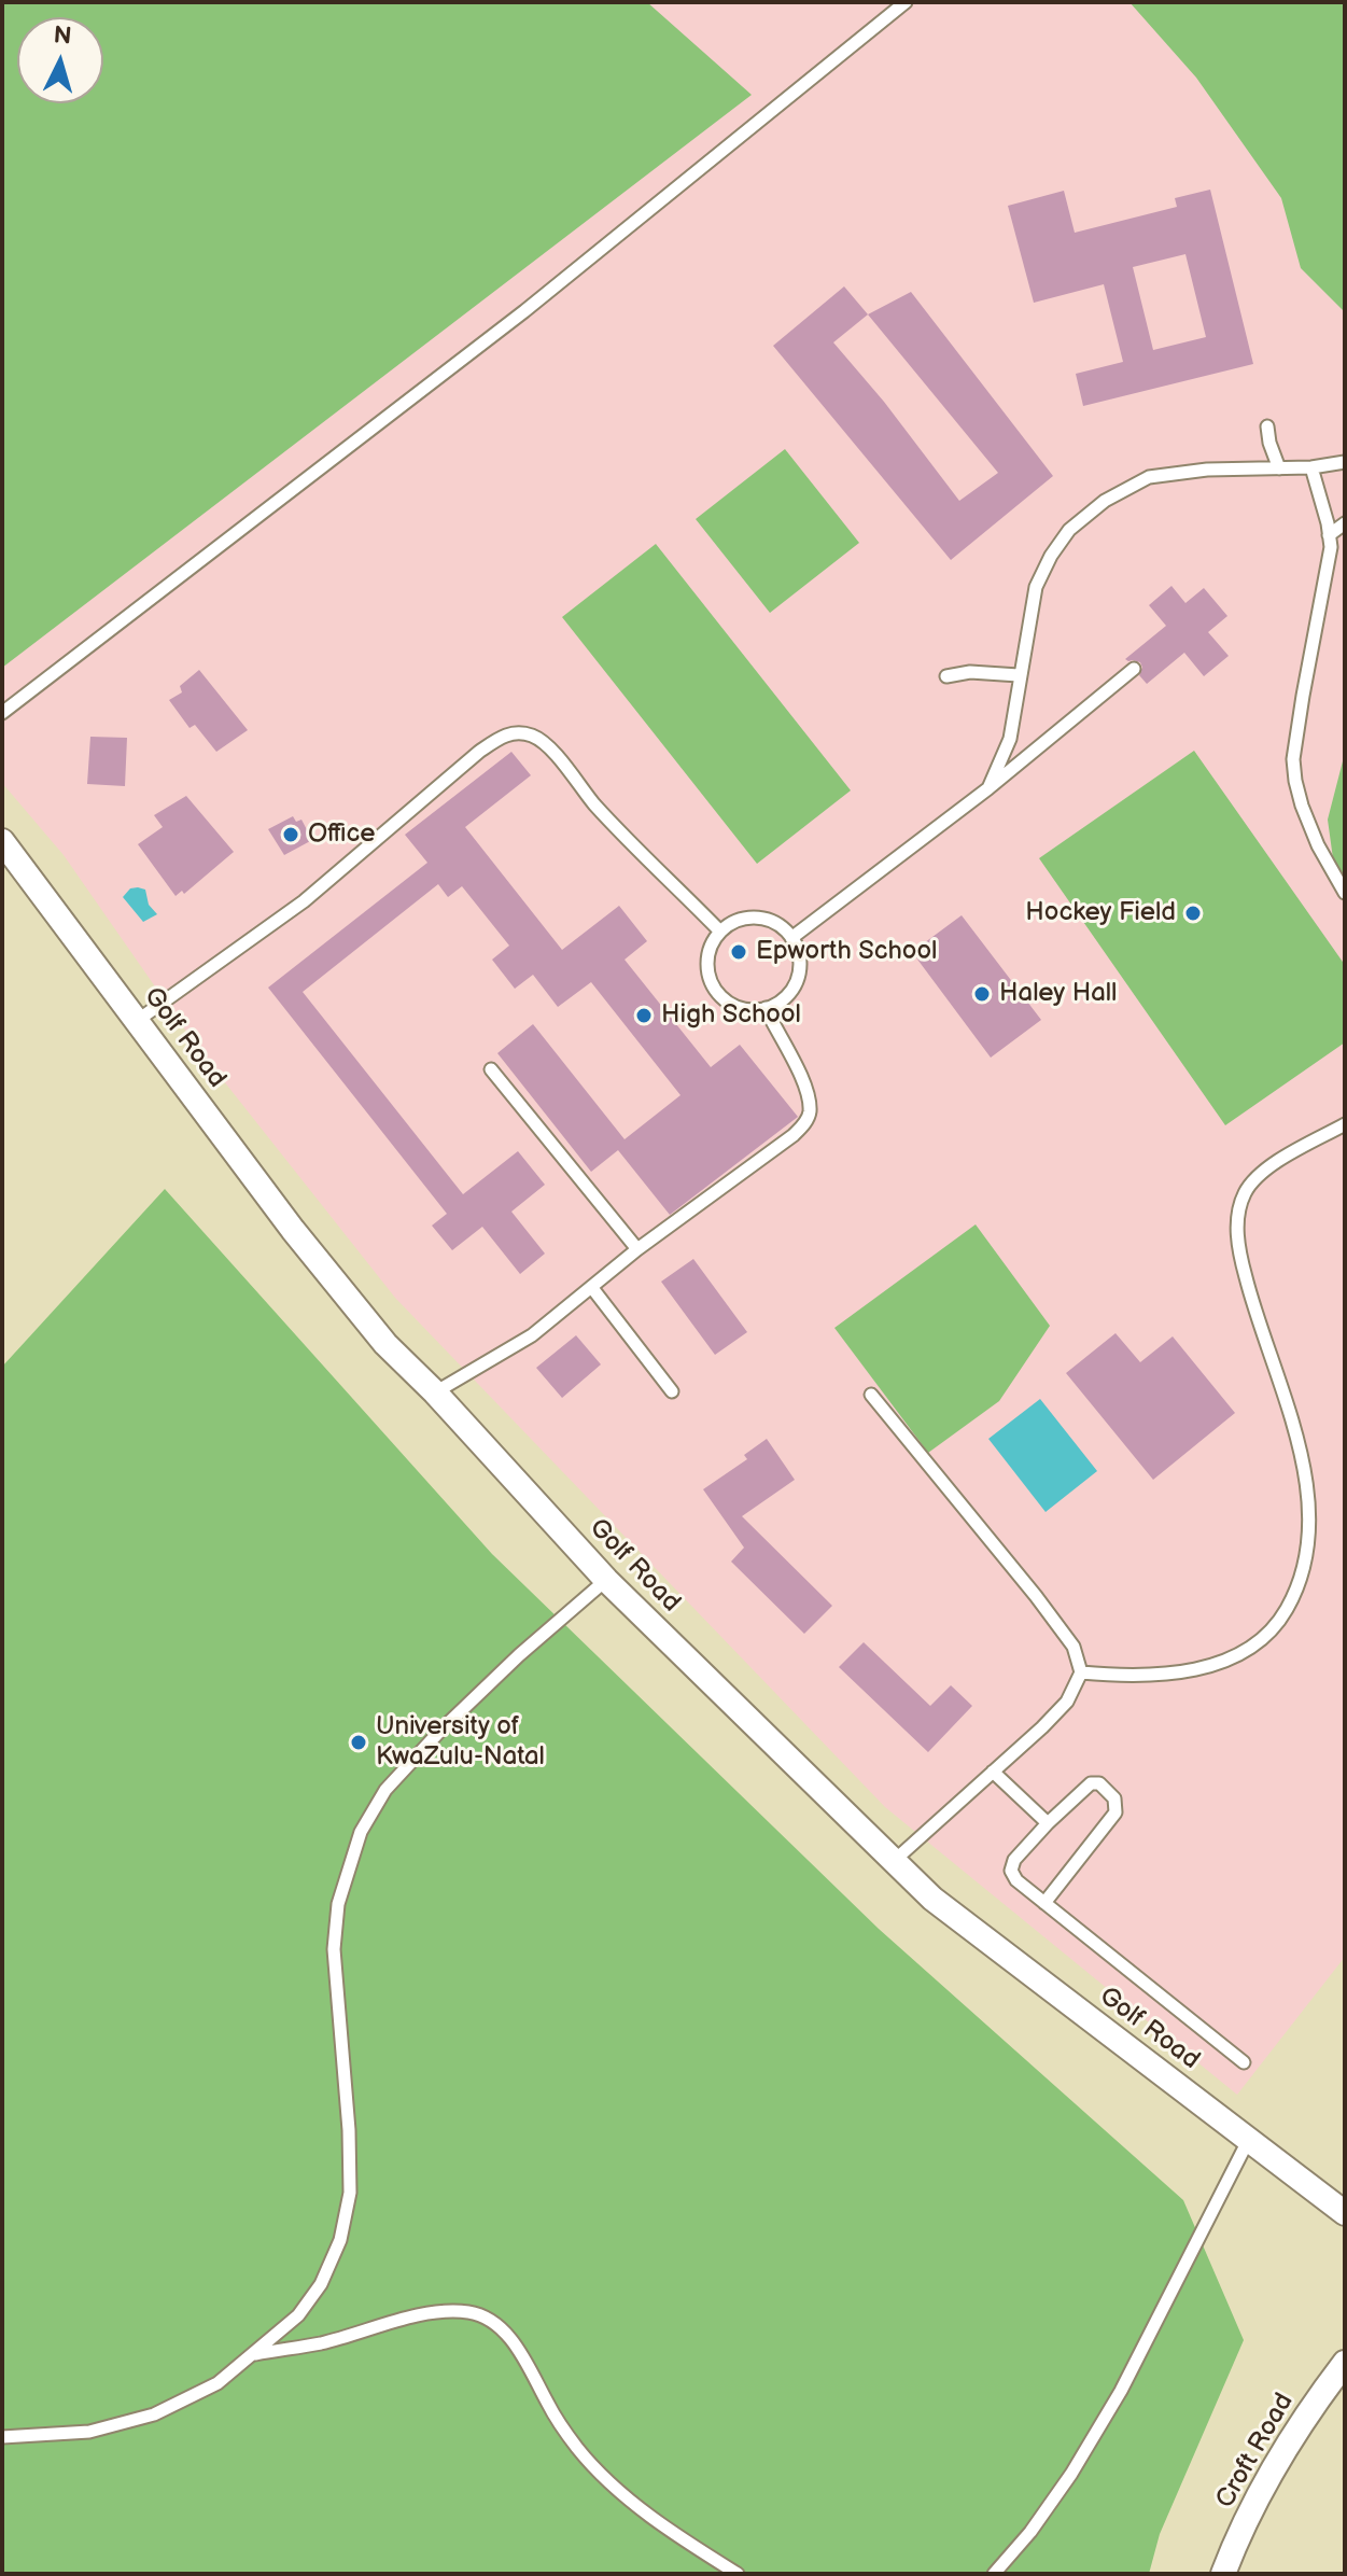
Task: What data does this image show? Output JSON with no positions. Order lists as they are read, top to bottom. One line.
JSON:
{"streets":{"street":["Golf Road","Croft Road"]},"places":["Office","Hockey Field","Epworth School","Haley Hall","High School","University of KwaZulu-Natal"],"north":"top"}
